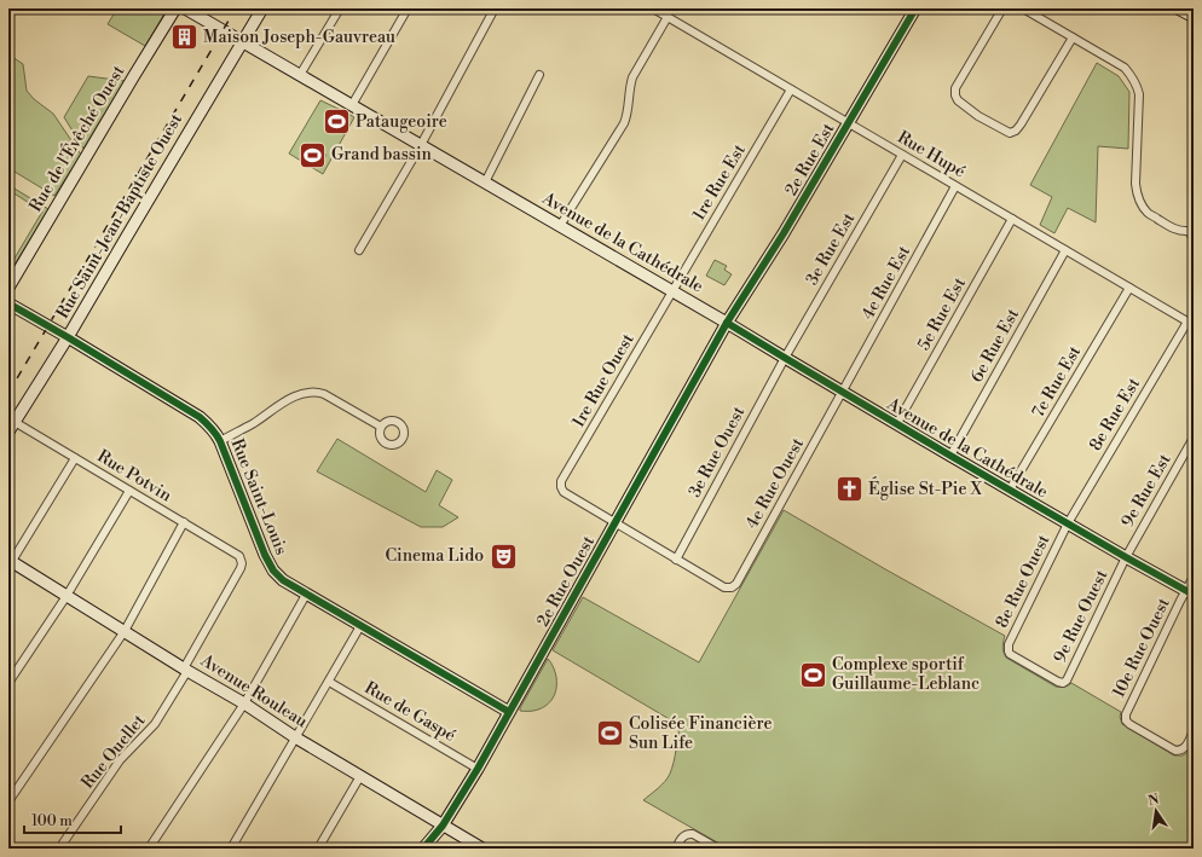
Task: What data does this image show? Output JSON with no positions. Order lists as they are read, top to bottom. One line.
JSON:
{"streets":{"street":["Rue de l'Évêché Ouest","Rue Hupé","2e Rue Est","1re Rue Est","Rue Saint-Jean-Baptiste Ouest","Avenue de la Cathédrale","3e Rue Est","4e Rue Est","5e Rue Est","6e Rue Est","1re Rue Ouest","7e Rue Est","8e Rue Est","3e Rue Ouest","Rue Potvin","4e Rue Ouest","9e Rue Est","Rue Saint-Louis","2e Rue Ouest","8e Rue Ouest","9e Rue Ouest","10e Rue Ouest","Avenue Rouleau","Rue de Gaspé","Rue Ouellet"]},"crossings":[["Rue Hupé","2e Rue Est"],["Rue Hupé","1re Rue Est"],["Rue Hupé","3e Rue Est"],["Rue Hupé","4e Rue Est"],["Rue Hupé","5e Rue Est"],["Rue Hupé","6e Rue Est"],["Rue Hupé","7e Rue Est"],["Rue Hupé","8e Rue Est"],["2e Rue Est","Avenue de la Cathédrale"],["2e Rue Est","2e Rue Ouest"],["1re Rue Est","Avenue de la Cathédrale"],["1re Rue Est","1re Rue Ouest"],["Rue Saint-Jean-Baptiste Ouest","Avenue de la Cathédrale"],["Rue Saint-Jean-Baptiste Ouest","Rue Potvin"],["Rue Saint-Jean-Baptiste Ouest","Rue Saint-Louis"],["Avenue de la Cathédrale","3e Rue Est"],["Avenue de la Cathédrale","4e Rue Est"],["Avenue de la Cathédrale","5e Rue Est"],["Avenue de la Cathédrale","6e Rue Est"],["Avenue de la Cathédrale","1re Rue Ouest"],["Avenue de la Cathédrale","7e Rue Est"],["Avenue de la Cathédrale","8e Rue Est"],["Avenue de la Cathédrale","3e Rue Ouest"],["Avenue de la Cathédrale","4e Rue Ouest"],["Avenue de la Cathédrale","9e Rue Est"],["Avenue de la Cathédrale","2e Rue Ouest"],["Avenue de la Cathédrale","8e Rue Ouest"],["Avenue de la Cathédrale","9e Rue Ouest"],["Avenue de la Cathédrale","10e Rue Ouest"],["3e Rue Est","3e Rue Ouest"],["4e Rue Est","4e Rue Ouest"],["1re Rue Ouest","2e Rue Ouest"],["8e Rue Est","8e Rue Ouest"],["3e Rue Ouest","4e Rue Ouest"],["Rue Potvin","Rue Ouellet"],["9e Rue Est","9e Rue Ouest"],["Rue Saint-Louis","2e Rue Ouest"],["2e Rue Ouest","Avenue Rouleau"],["2e Rue Ouest","Rue de Gaspé"],["8e Rue Ouest","9e Rue Ouest"],["Avenue Rouleau","Rue Ouellet"]],"places":{"building":["Maison Joseph-Gauvreau"],"sports":["Pataugeoire","Grand bassin","Complexe sportif Guillaume-Leblanc","Colisée Financière Sun Life"],"church":["Église St-Pie X"],"theatre":["Cinema Lido"]},"scale_bar":"100 m","north":"top"}
